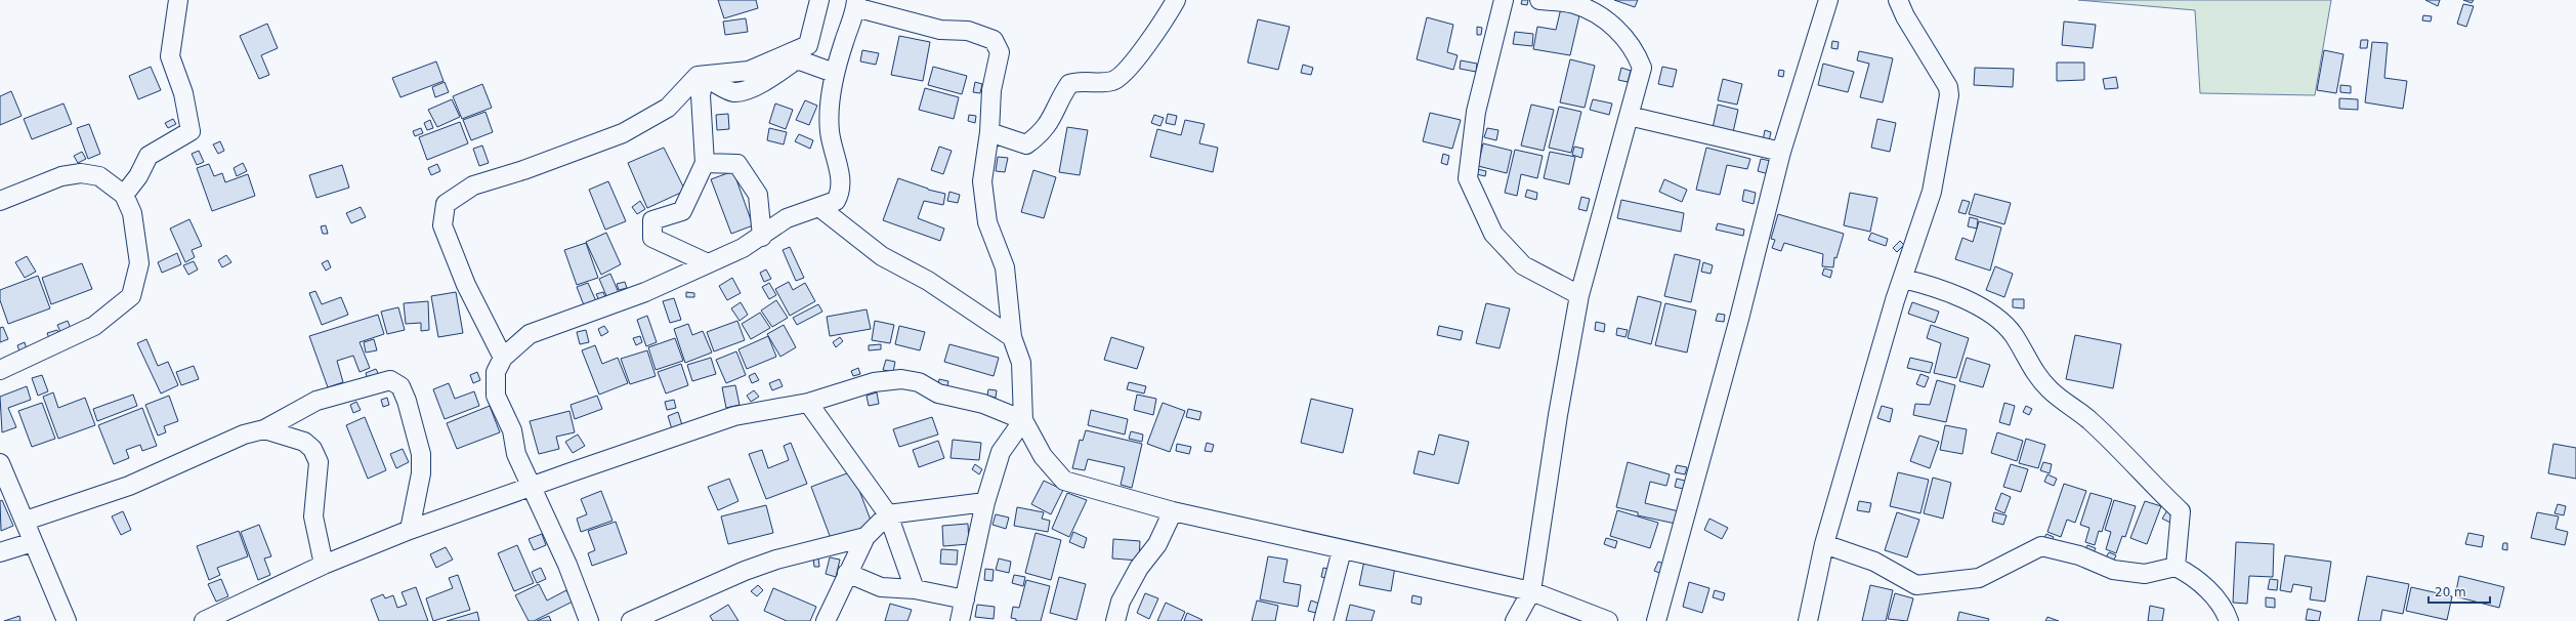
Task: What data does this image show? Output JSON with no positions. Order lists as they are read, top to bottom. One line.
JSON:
{"scale_bar":"20 m"}
